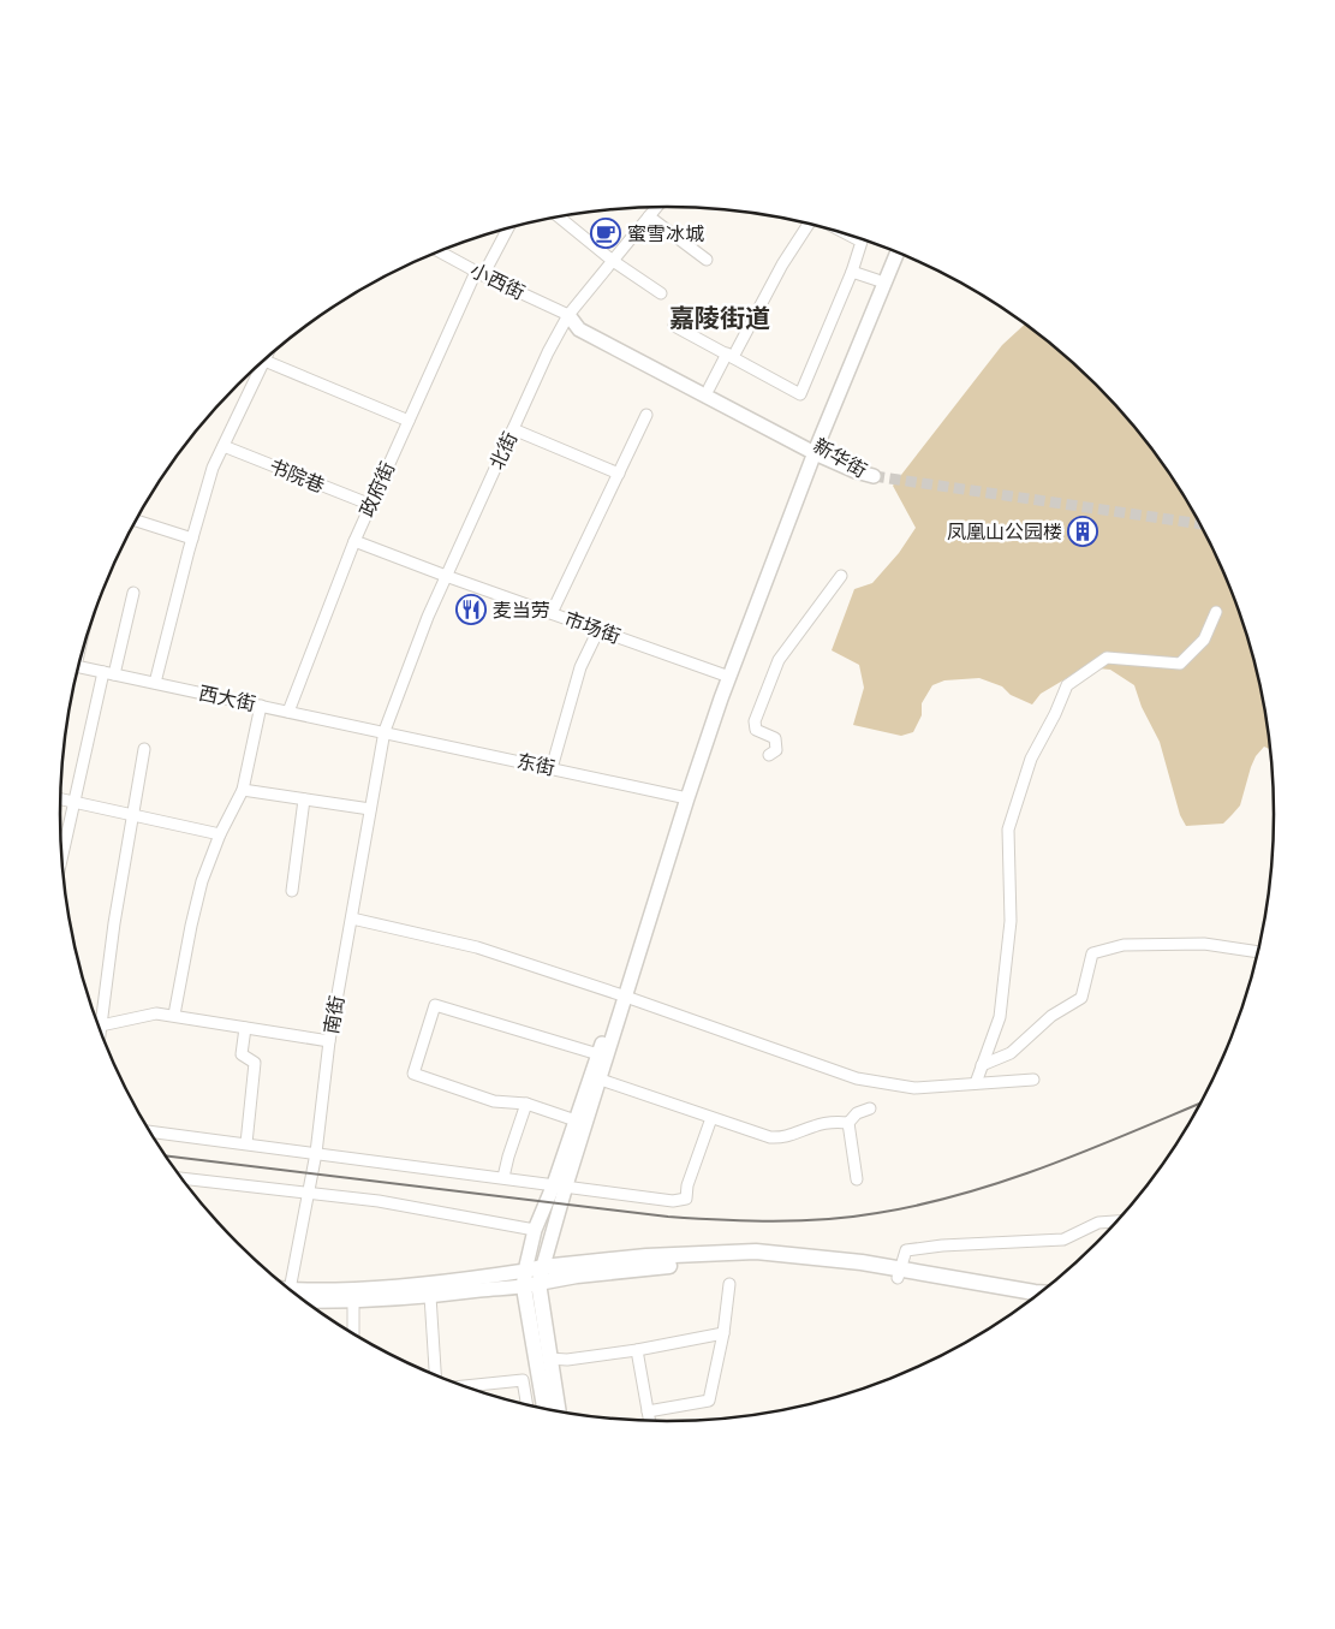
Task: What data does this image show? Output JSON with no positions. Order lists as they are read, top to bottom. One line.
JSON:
{"streets":{"main road":["新华街"],"street":["小西街","北街","书院巷","政府街","市场街","西大街","东街","南街"]},"crossings":[["小西街","北街"],["小西街","新华街"],["小西街","政府街"],["北街","新华街"],["北街","市场街"],["北街","西大街"],["北街","东街"],["北街","南街"],["书院巷","政府街"],["政府街","市场街"],["政府街","西大街"],["西大街","东街"],["西大街","南街"],["东街","南街"]],"districts":["嘉陵街道"],"places":{"cafe":["蜜雪冰城"],"building":["凤凰山公园楼"],"restaurant":["麦当劳"]}}
